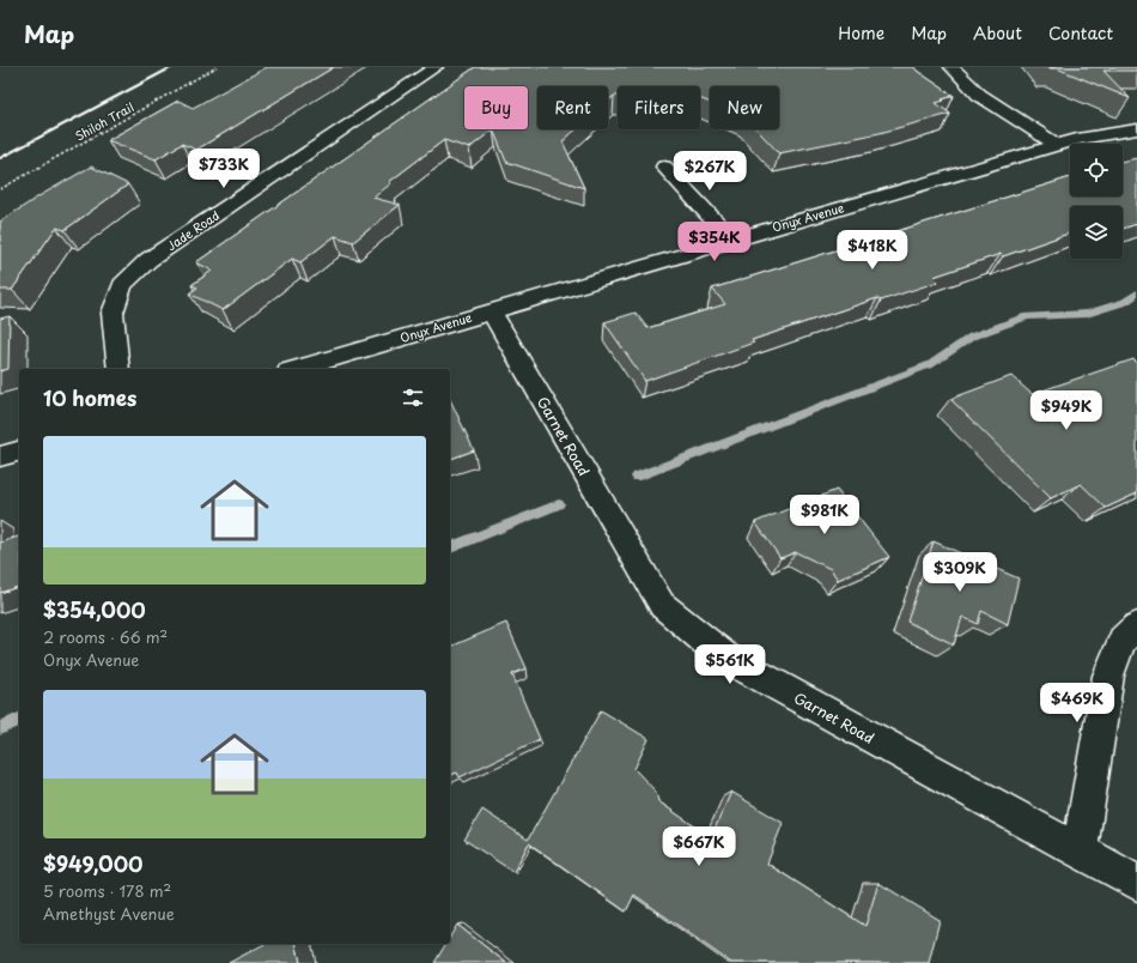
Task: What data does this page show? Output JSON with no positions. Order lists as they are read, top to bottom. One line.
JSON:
{"streets":{"street":["Onyx Avenue","Jade Road","Garnet Road"],"path":["Shiloh Trail"]},"crossings":[["Onyx Avenue","Garnet Road"]],"page":{"header":"Map","nav":["Home","Map","About","Contact"],"chip":["Buy","Rent","Filters","New"],"price":["$733K","$267K","$354K","$418K","$949K","$981K","$309K","$561K","$469K","$667K"],"heading":"10 homes","list":[{"name":"$354,000","note":"2 rooms · 66 m² · Onyx Avenue"},{"name":"$949,000","note":"5 rooms · 178 m² · Amethyst Avenue"}]}}
